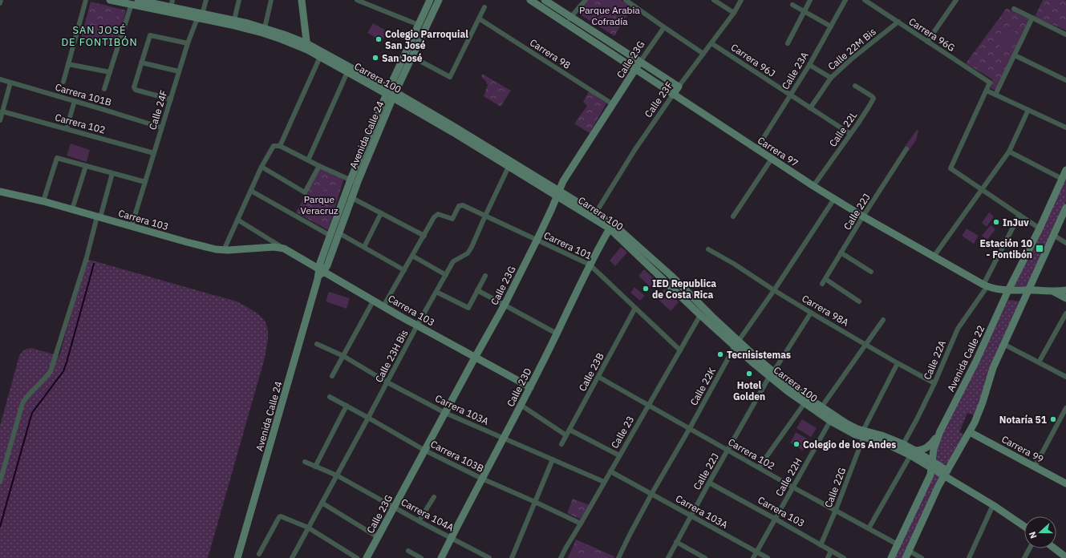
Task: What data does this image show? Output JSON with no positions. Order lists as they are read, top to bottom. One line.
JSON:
{"streets":{"main road":["Calle 23G","Carrera 100","Calle 23F","Avenida Calle 24","Carrera 97","Carrera 103","Avenida Calle 22","Calle 23D","Carrera 99"],"street":["Carrera 96G","Calle 22M Bis","Carrera 98","Carrera 96J","Calle 23A","Carrera 101B","Calle 24F","Carrera 102","Calle 22L","Calle 22J","Carrera 101","Carrera 98A","Calle 23H Bis","Calle 22A","Calle 23B","Calle 22K","Carrera 103A","Calle 23","Carrera 103B","Calle 22H","Calle 22G","Carrera 104A"]},"crossings":[["Carrera 96G","Calle 22M Bis"],["Calle 22M Bis","Carrera 96J"],["Carrera 98","Calle 23G"],["Calle 23G","Carrera 100"],["Calle 23G","Carrera 97"],["Calle 23G","Carrera 103"],["Calle 23G","Carrera 101"],["Calle 23G","Carrera 103A"],["Calle 23G","Carrera 103B"],["Calle 23G","Carrera 104A"],["Carrera 96J","Calle 23A"],["Carrera 96J","Calle 23F"],["Carrera 96J","Calle 22L"],["Calle 23A","Carrera 97"],["Carrera 100","Calle 23F"],["Carrera 100","Calle 24F"],["Carrera 100","Avenida Calle 24"],["Carrera 100","Calle 22J"],["Carrera 100","Calle 23H Bis"],["Carrera 100","Avenida Calle 22"],["Carrera 100","Calle 22A"],["Carrera 100","Calle 22K"],["Carrera 100","Calle 23D"],["Carrera 100","Calle 23"],["Carrera 100","Calle 22H"],["Carrera 100","Calle 22G"],["Carrera 101B","Calle 24F"],["Calle 23F","Carrera 97"],["Calle 24F","Carrera 102"],["Calle 24F","Carrera 103"],["Carrera 102","Calle 22J"],["Carrera 102","Avenida Calle 22"],["Carrera 102","Calle 23B"],["Carrera 102","Calle 22K"],["Carrera 102","Calle 23"],["Carrera 102","Calle 22H"],["Carrera 102","Calle 22G"],["Calle 22L","Carrera 97"],["Avenida Calle 24","Carrera 103"],["Carrera 97","Calle 22J"],["Carrera 97","Avenida Calle 22"],["Carrera 97","Calle 22A"],["Carrera 97","Calle 22K"],["Calle 22J","Carrera 103"],["Calle 22J","Carrera 98A"],["Calle 22J","Carrera 103A"],["Carrera 103","Calle 23H Bis"],["Carrera 103","Calle 23D"],["Carrera 103","Calle 22H"],["Carrera 103","Calle 22G"],["Carrera 101","Calle 23H Bis"],["Carrera 101","Calle 23B"],["Carrera 101","Calle 23D"],["Carrera 101","Calle 23"],["Carrera 98A","Calle 22A"],["Carrera 98A","Calle 22K"],["Carrera 98A","Calle 22G"],["Calle 23H Bis","Carrera 103A"],["Calle 23H Bis","Carrera 103B"],["Calle 23H Bis","Carrera 104A"],["Calle 22K","Carrera 103A"],["Calle 23D","Carrera 103A"],["Calle 23D","Carrera 103B"],["Calle 23D","Carrera 104A"],["Carrera 103A","Calle 23"],["Carrera 103A","Calle 22H"],["Calle 23","Carrera 103B"]],"districts":["SAN JOSÉ DE FONTIBÓN"],"parks":["Parque Arabia Cofradía","Parque Veracruz"],"places":{"other":["Colegio Parroquial San José","San José","InJuv","IED Republica de Costa Rica","Tecnisistemas","Hotel Golden","Notaría 51","Colegio de los Andes"],"transit":["Estación 10 - Fontibón"]},"north":"left"}
